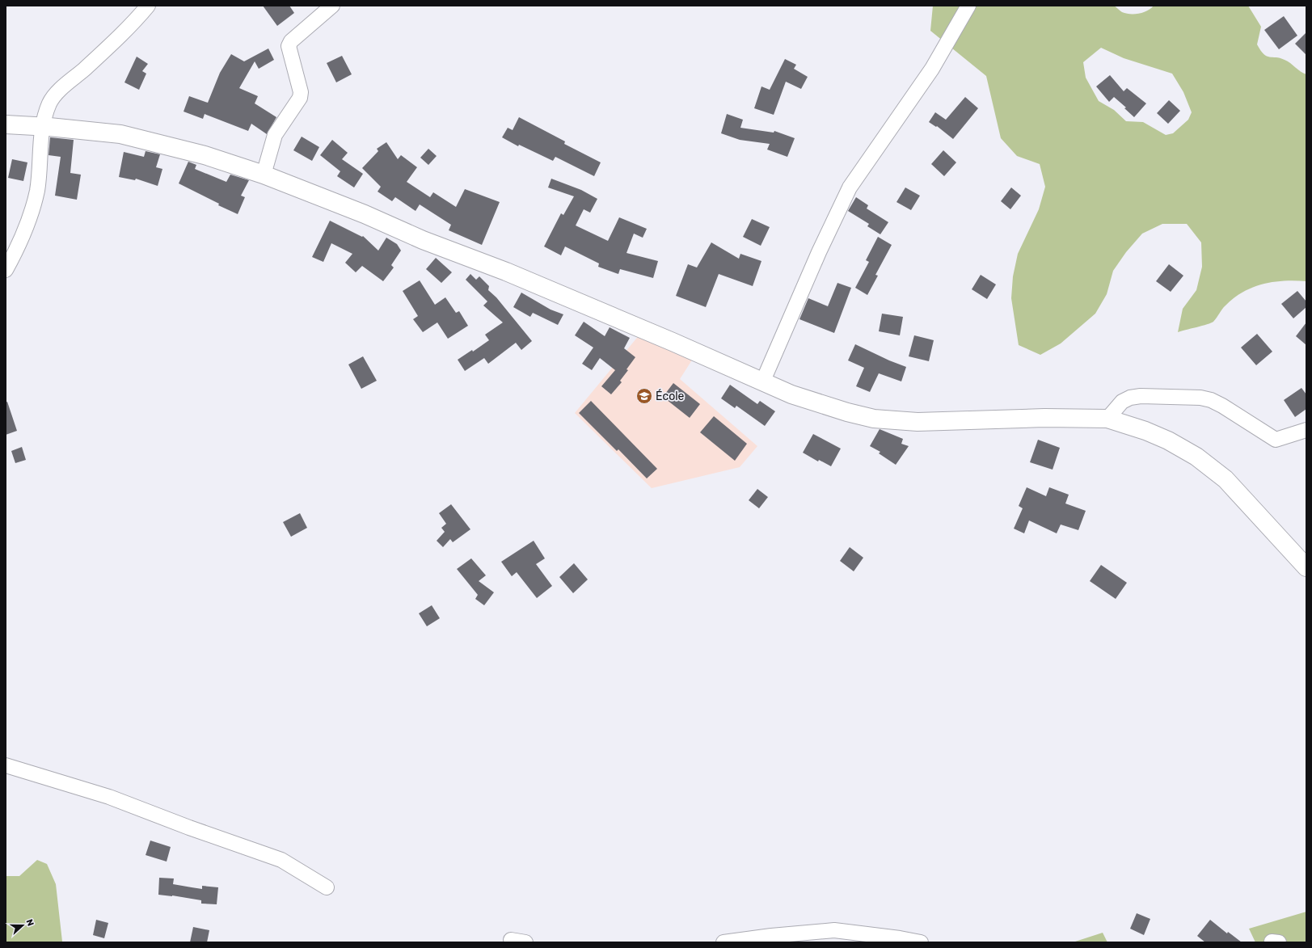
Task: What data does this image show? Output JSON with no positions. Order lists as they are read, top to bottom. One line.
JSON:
{"places":{"school or university":["École"]},"north":"right"}
